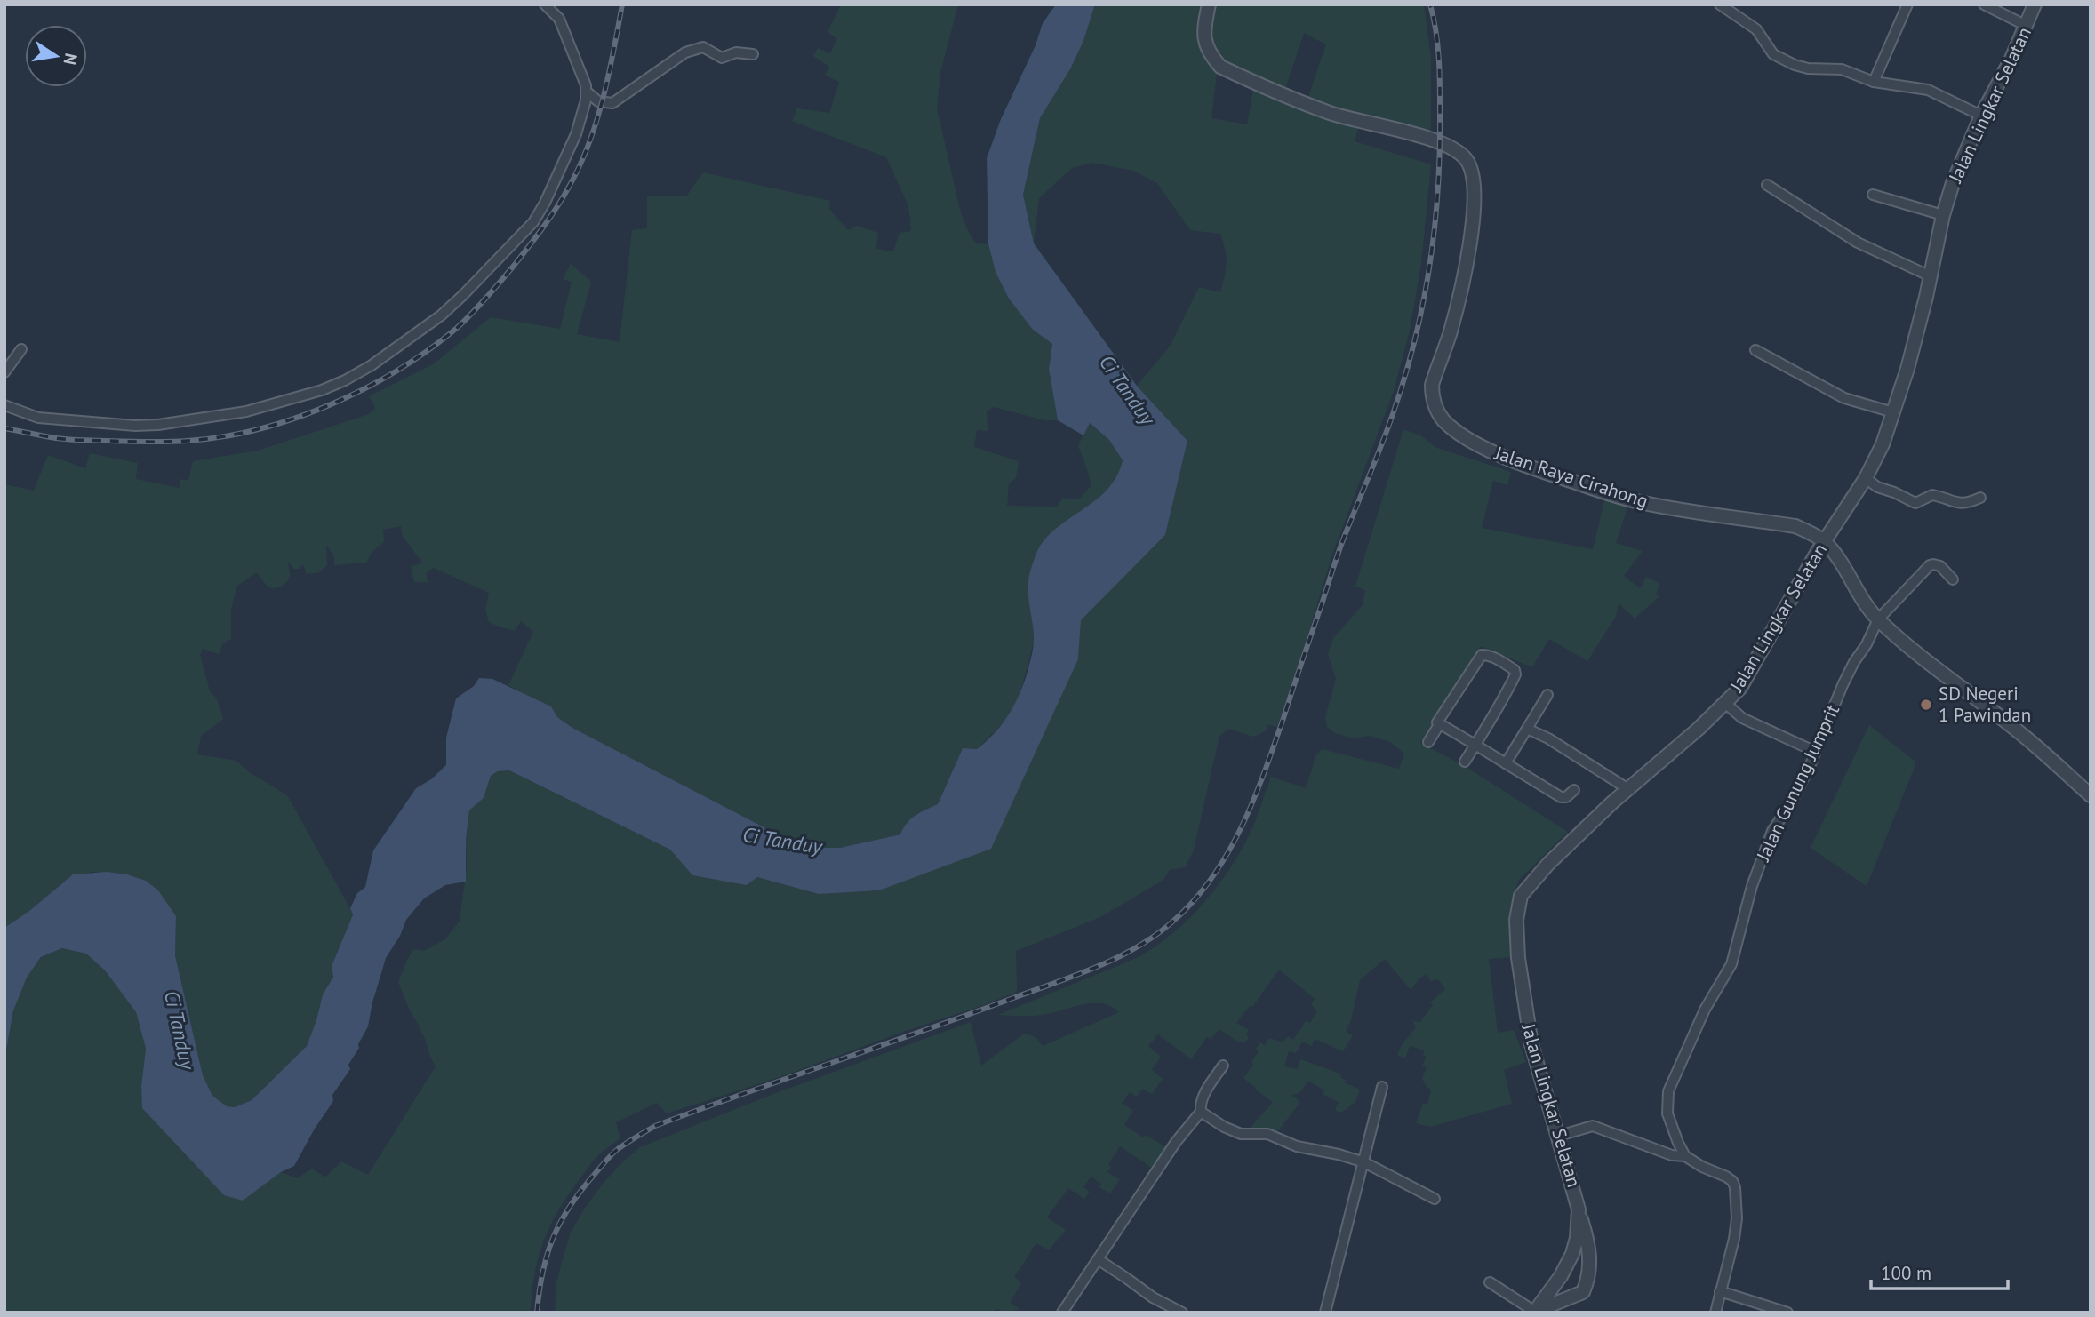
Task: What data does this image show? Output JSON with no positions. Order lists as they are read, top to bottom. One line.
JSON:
{"streets":{"street":["Jalan Lingkar Selatan","Jalan Raya Cirahong","Jalan Gunung Jumprit"]},"crossings":[["Jalan Lingkar Selatan","Jalan Raya Cirahong"],["Jalan Raya Cirahong","Jalan Gunung Jumprit"]],"water":["Ci Tanduy"],"places":["SD Negeri 1 Pawindan"],"scale_bar":"100 m","north":"right"}
